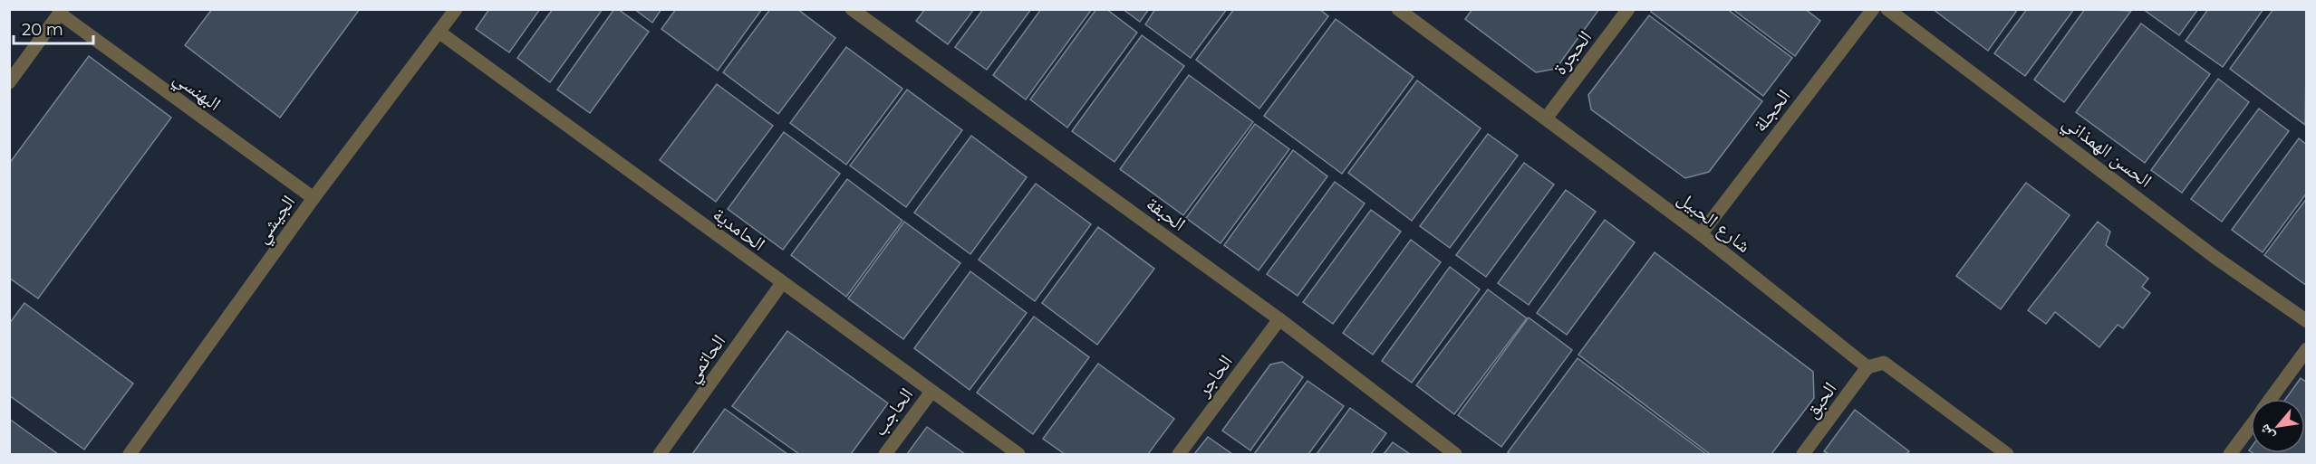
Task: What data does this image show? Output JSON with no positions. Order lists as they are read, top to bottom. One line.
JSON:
{"streets":{"street":["الحجرة","البهنسي","الحجلة","الحسن الهمذاني","الحبقة","الجيشي","شارع الحبيل","الحامدية","الحاتمي","الحاجر","الحبق","الحاجب"]},"crossings":[["الحجرة","شارع الحبيل"],["البهنسي","الجيشي"],["الحجلة","شارع الحبيل"],["الحبقة","الحاجر"],["الجيشي","الحامدية"],["شارع الحبيل","الحبق"],["الحامدية","الحاتمي"],["الحامدية","الحاجب"]],"scale_bar":"20 m","north":"bottom left"}
